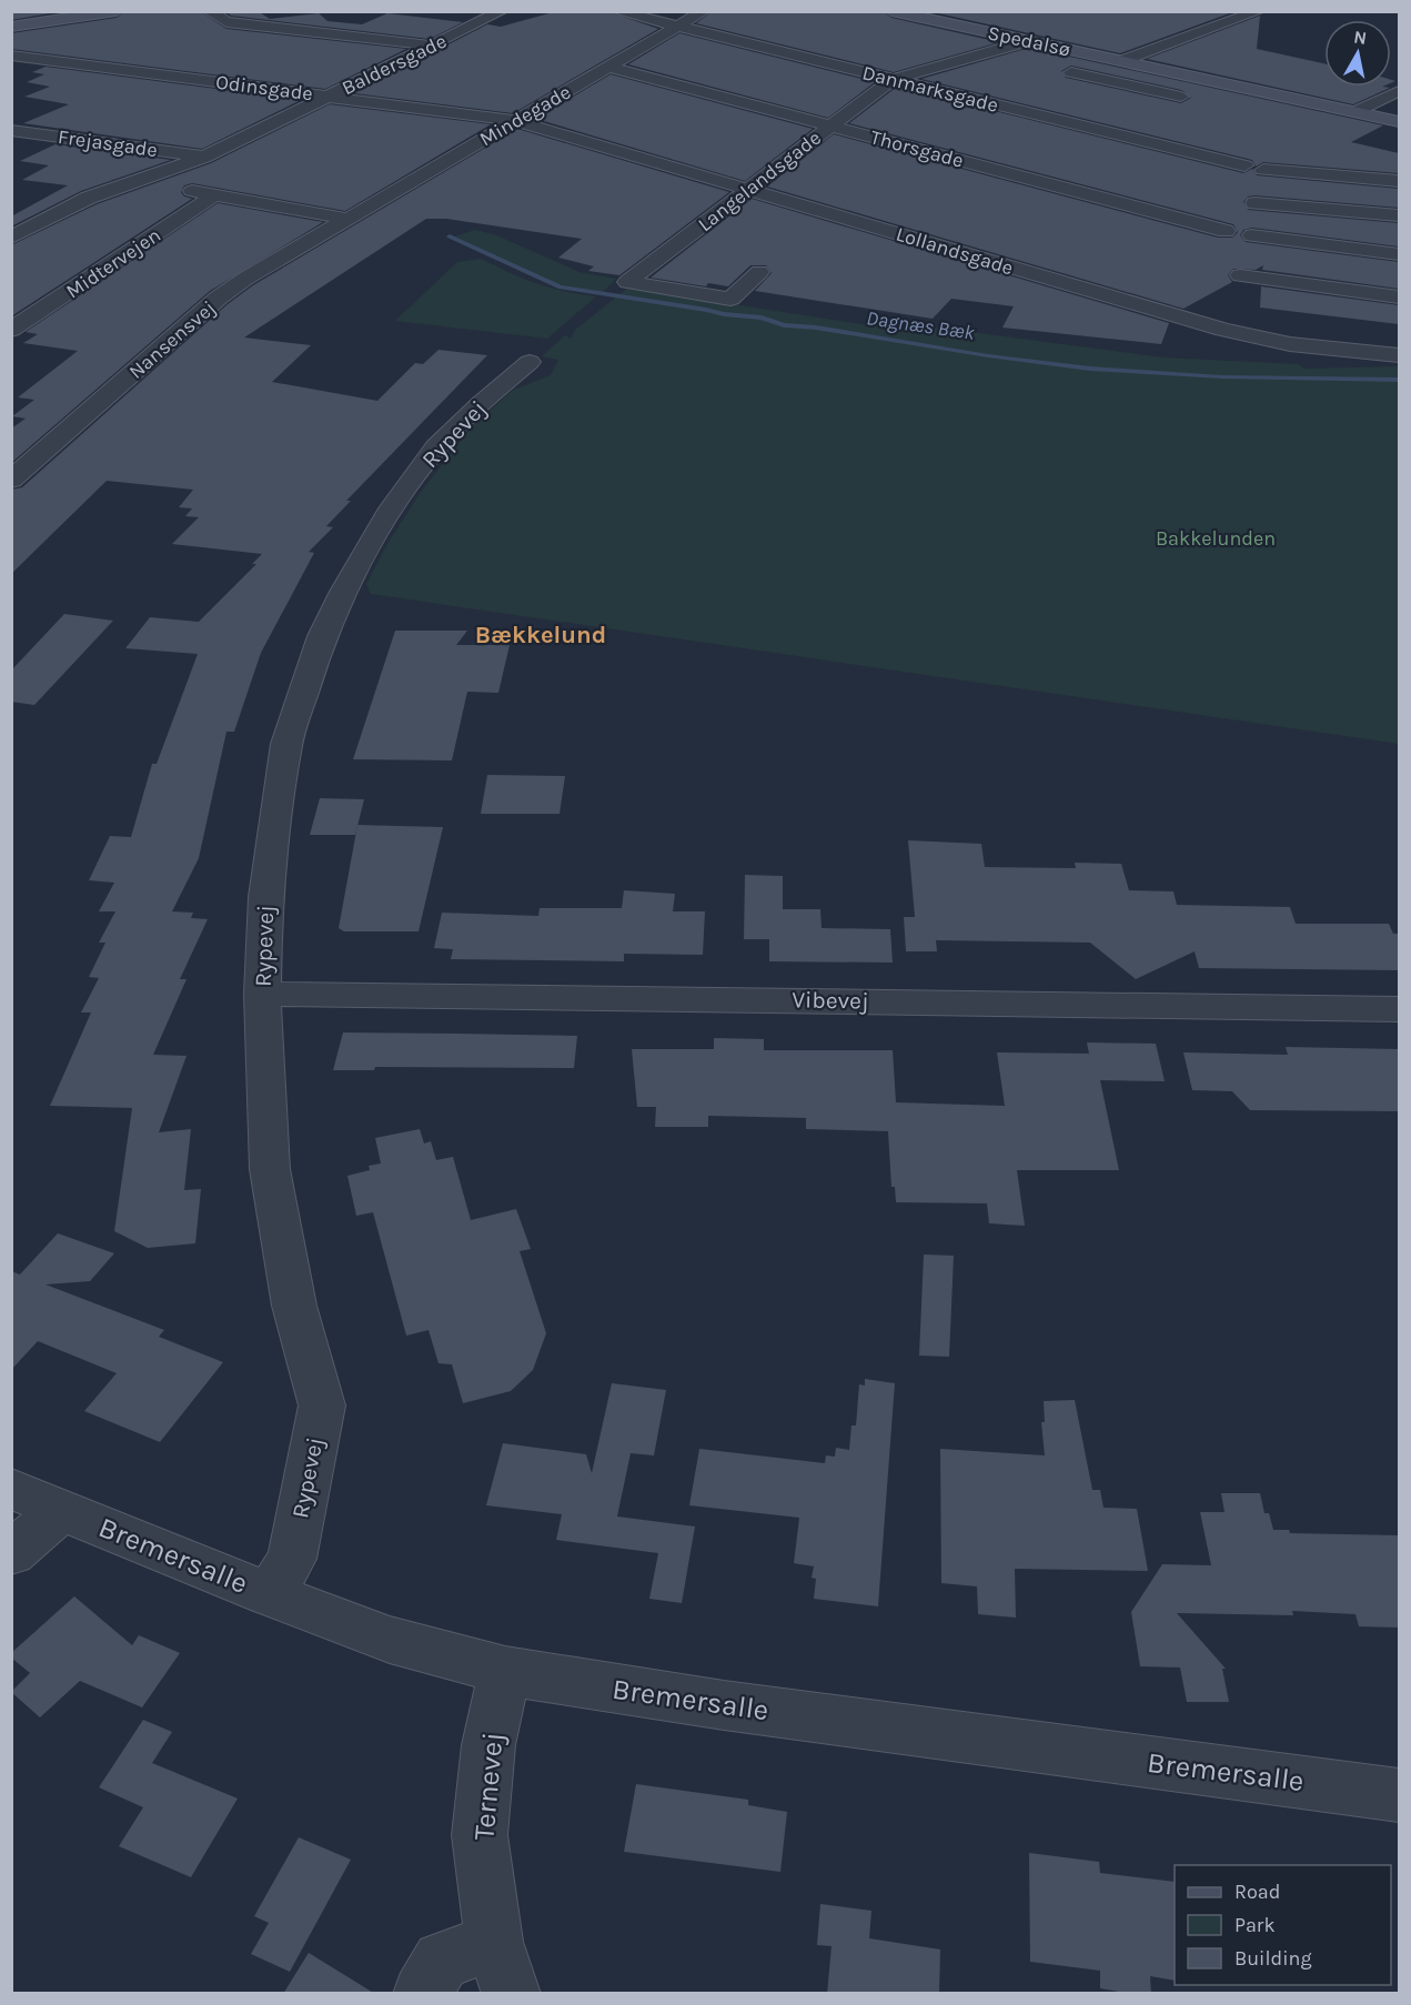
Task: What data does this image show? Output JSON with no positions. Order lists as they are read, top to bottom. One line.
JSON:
{"streets":{"street":["Spedalsø","Baldersgade","Odinsgade","Danmarksgade","Mindegade","Frejasgade","Thorsgade","Langelandsgade","Lollandsgade","Midtervejen","Nansensvej","Rypevej","Vibevej","Bremersalle","Ternevej"]},"crossings":[["Spedalsø","Langelandsgade"],["Baldersgade","Odinsgade"],["Baldersgade","Frejasgade"],["Odinsgade","Mindegade"],["Odinsgade","Lollandsgade"],["Danmarksgade","Mindegade"],["Danmarksgade","Langelandsgade"],["Mindegade","Thorsgade"],["Mindegade","Lollandsgade"],["Mindegade","Nansensvej"],["Thorsgade","Langelandsgade"],["Langelandsgade","Lollandsgade"],["Rypevej","Vibevej"],["Rypevej","Bremersalle"],["Bremersalle","Ternevej"]],"districts":["Bækkelund"],"water":["Dagnæs Bæk"],"parks":["Bakkelunden"],"legend":["Road","Park","Building"],"north":"top"}
